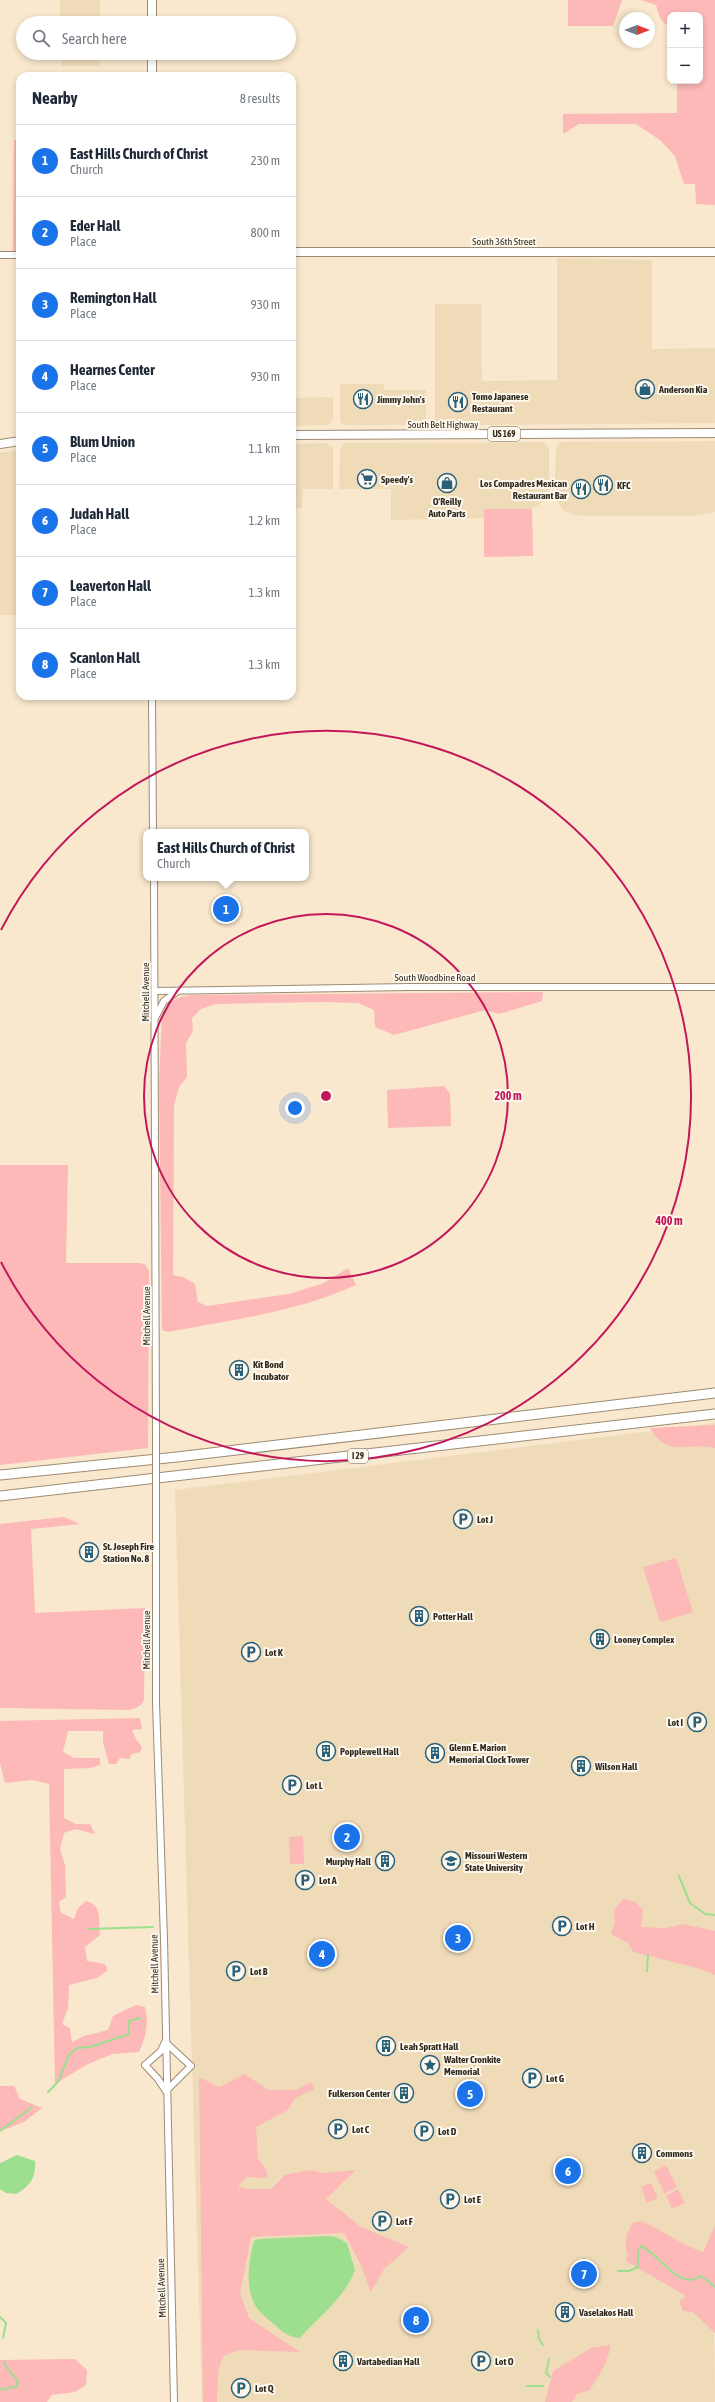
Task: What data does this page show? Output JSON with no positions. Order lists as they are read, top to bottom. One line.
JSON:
{"streets":{"highway":["I 29"],"main road":["South 36th Street","South Belt Highway","US 169"],"street":["South Woodbine Road","Mitchell Avenue"]},"crossings":[["South Woodbine Road","Mitchell Avenue"]],"places":{"shop":["Anderson Kia","O'Reilly Auto Parts"],"restaurant":["Jimmy John's","Tomo Japanese Restaurant","KFC","Los Compadres Mexican Restaurant Bar"],"supermarket":["Speedy's"],"building":["Kit Bond Incubator","St. Joseph Fire Station No. 8","Potter Hall","Looney Complex","Popplewell Hall","Glenn E. Marion Memorial Clock Tower","Wilson Hall","Murphy Hall","Leah Spratt Hall","Fulkerson Center","Commons","Vaselakos Hall","Vartabedian Hall"],"parking":["Lot J","Lot K","Lot I","Lot L","Lot A","Lot H","Lot B","Lot G","Lot C","Lot D","Lot E","Lot F","Lot O","Lot Q"],"school or university":["Missouri Western State University"],"place":["Walter Cronkite Memorial"]},"north":"right","page":{"map_buttons":["+","−"],"search":"Search here","heading":["Nearby","8 results"],"list":[{"mark":"1","name":"East Hills Church of Christ","note":"Church","value":"230 m"},{"mark":"2","name":"Eder Hall","note":"Place","value":"800 m"},{"mark":"3","name":"Remington Hall","note":"Place","value":"930 m"},{"mark":"4","name":"Hearnes Center","note":"Place","value":"930 m"},{"mark":"5","name":"Blum Union","note":"Place","value":"1.1 km"},{"mark":"6","name":"Judah Hall","note":"Place","value":"1.2 km"},{"mark":"7","name":"Leaverton Hall","note":"Place","value":"1.3 km"},{"mark":"8","name":"Scanlon Hall","note":"Place","value":"1.3 km"}],"popup":["East Hills Church of Christ","Church"],"pins":["1","2","3","4","5","6","7","8"]},"rings":["200 m","400 m"]}
